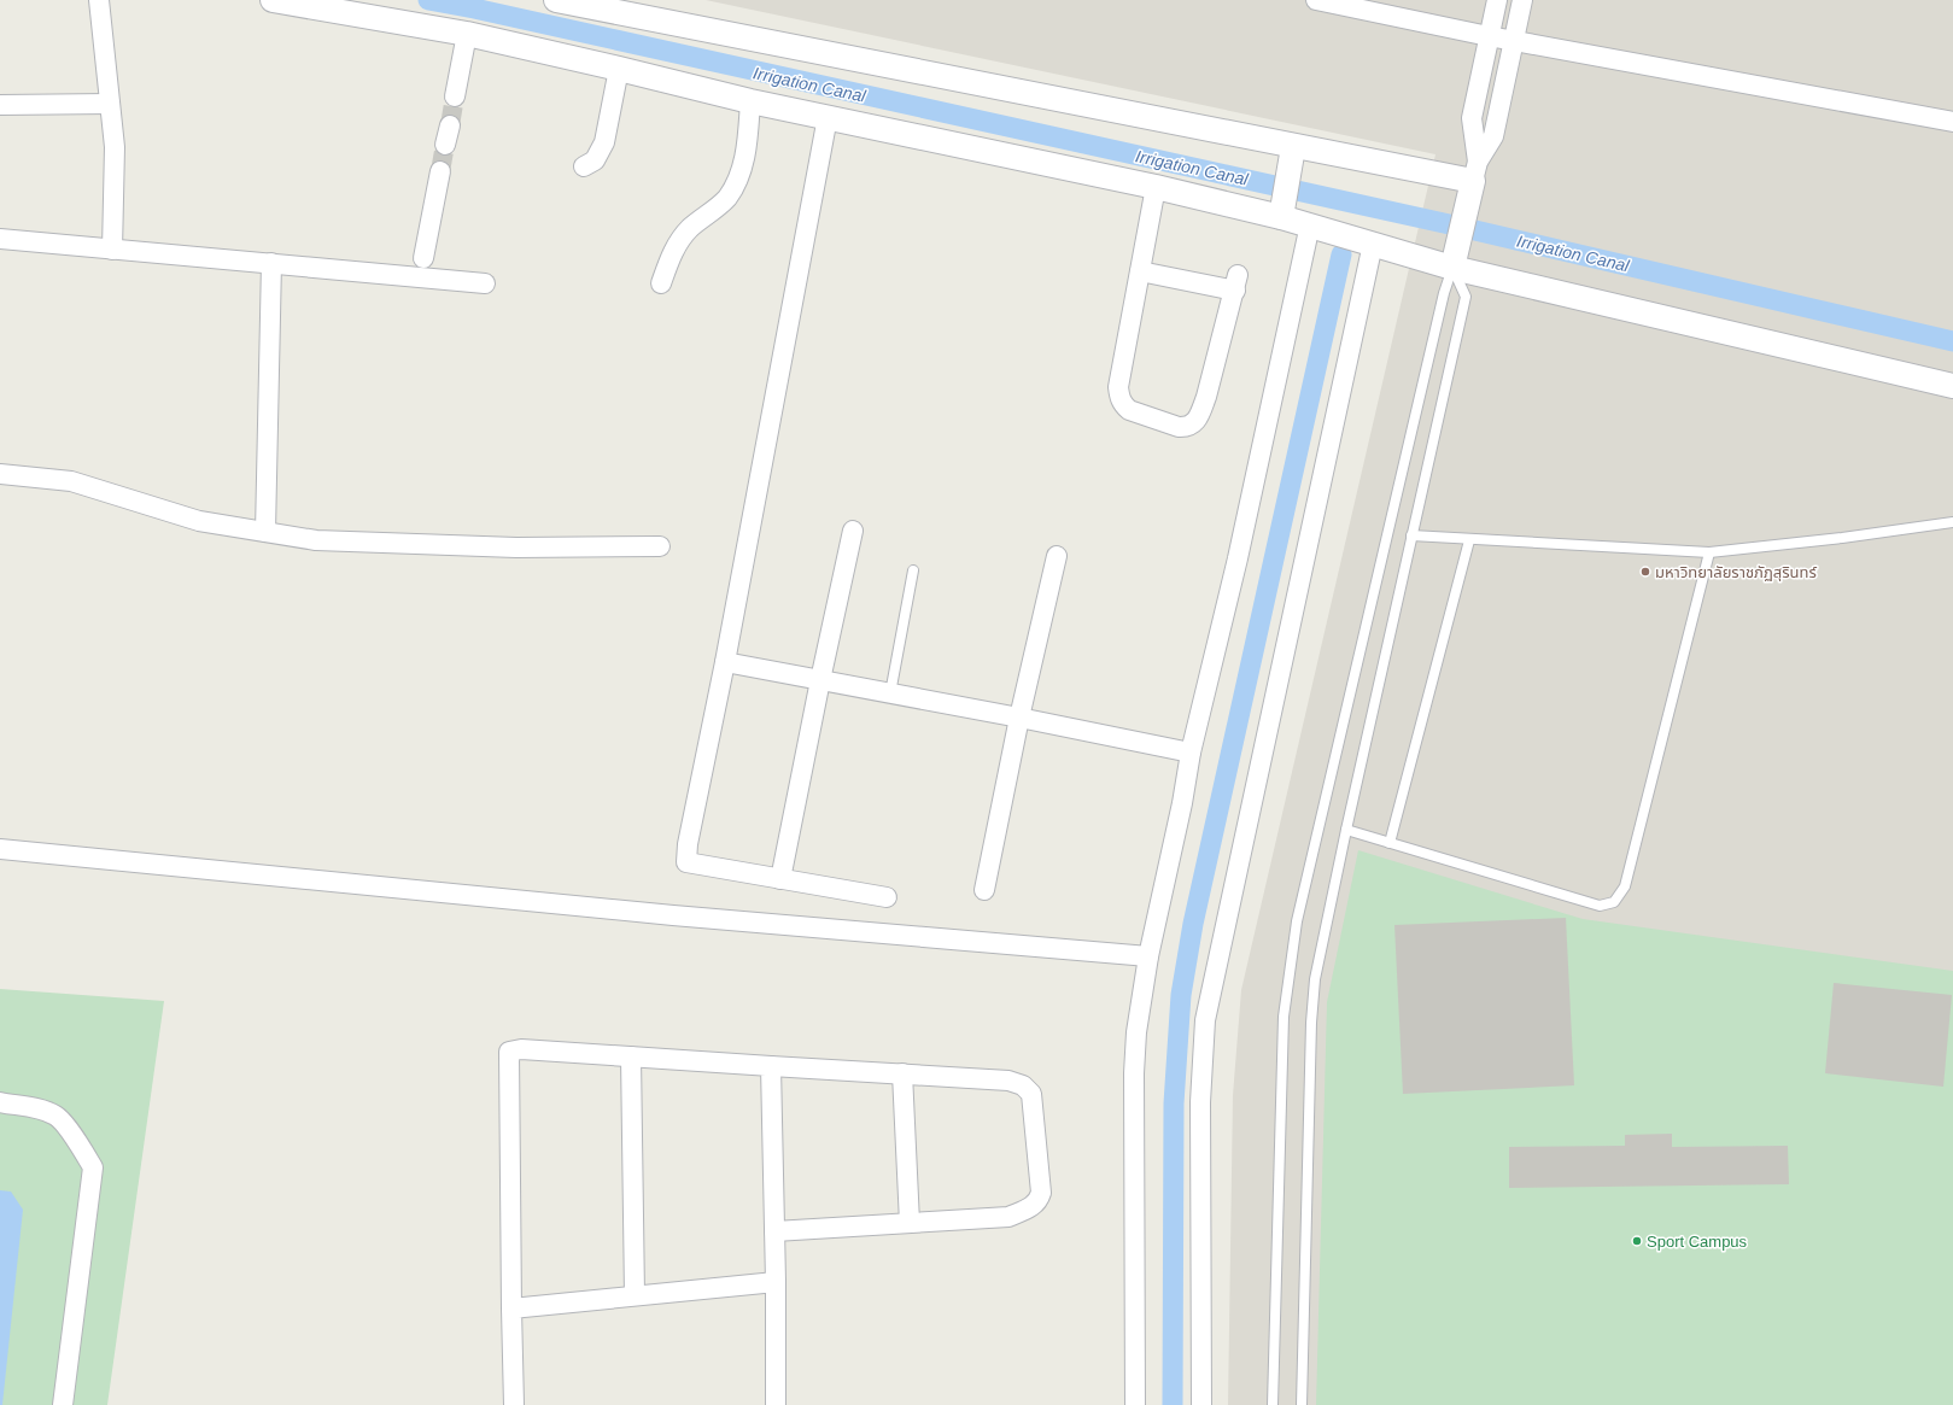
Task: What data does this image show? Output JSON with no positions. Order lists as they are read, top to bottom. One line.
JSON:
{"water":["Irrigation Canal"],"places":["มหาวิทยาลัยราชภัฏสุรินทร์","Sport Campus"]}
